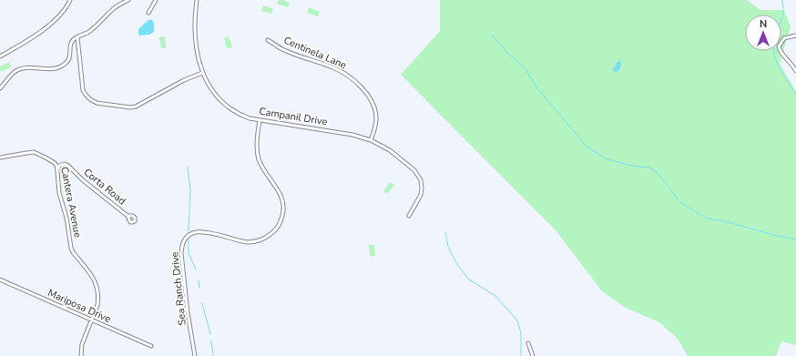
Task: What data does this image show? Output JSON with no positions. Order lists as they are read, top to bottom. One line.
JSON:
{"streets":{"street":["Centinela Lane","Campanil Drive","Corta Road","Cantera Avenue","Sea Ranch Drive","Mariposa Drive"]},"crossings":[["Centinela Lane","Campanil Drive"],["Campanil Drive","Sea Ranch Drive"],["Corta Road","Cantera Avenue"],["Cantera Avenue","Mariposa Drive"]],"north":"top"}
